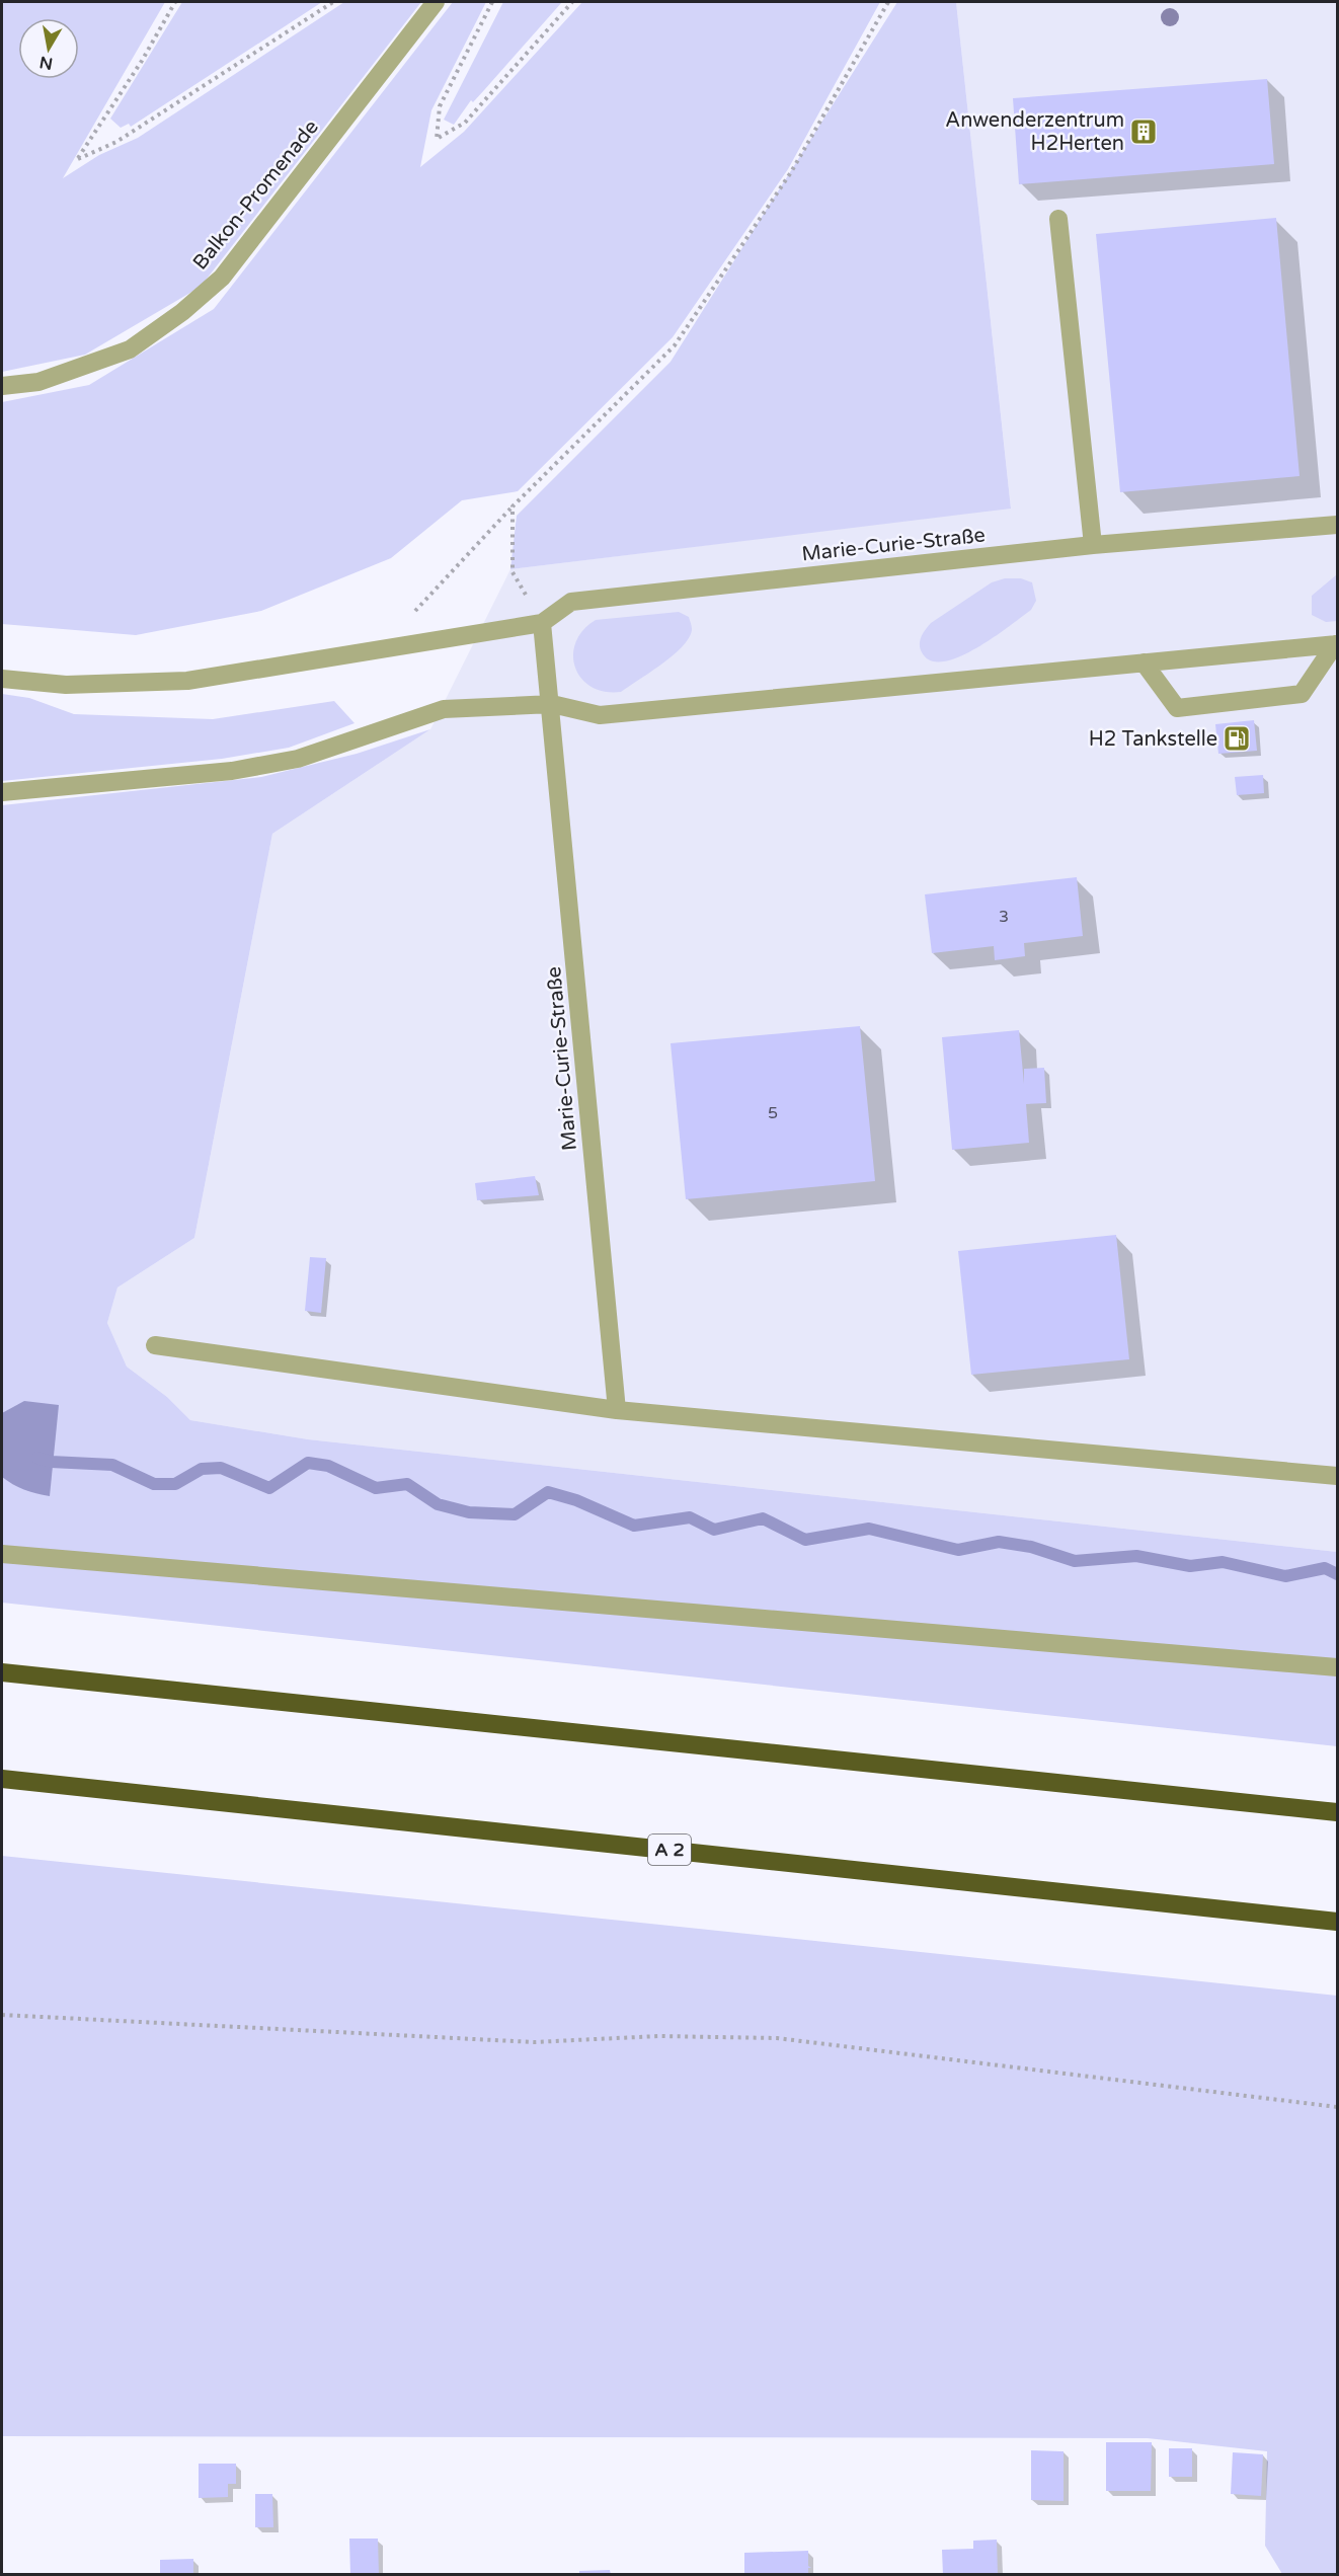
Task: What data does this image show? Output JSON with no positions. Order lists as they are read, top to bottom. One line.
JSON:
{"streets":{"highway":["A 2"],"street":["Balkon-Promenade","Marie-Curie-Straße"]},"places":{"building":["Anwenderzentrum H2Herten"],"fuel station":["H2 Tankstelle"]},"house_numbers":["3","5"],"north":"bottom"}
